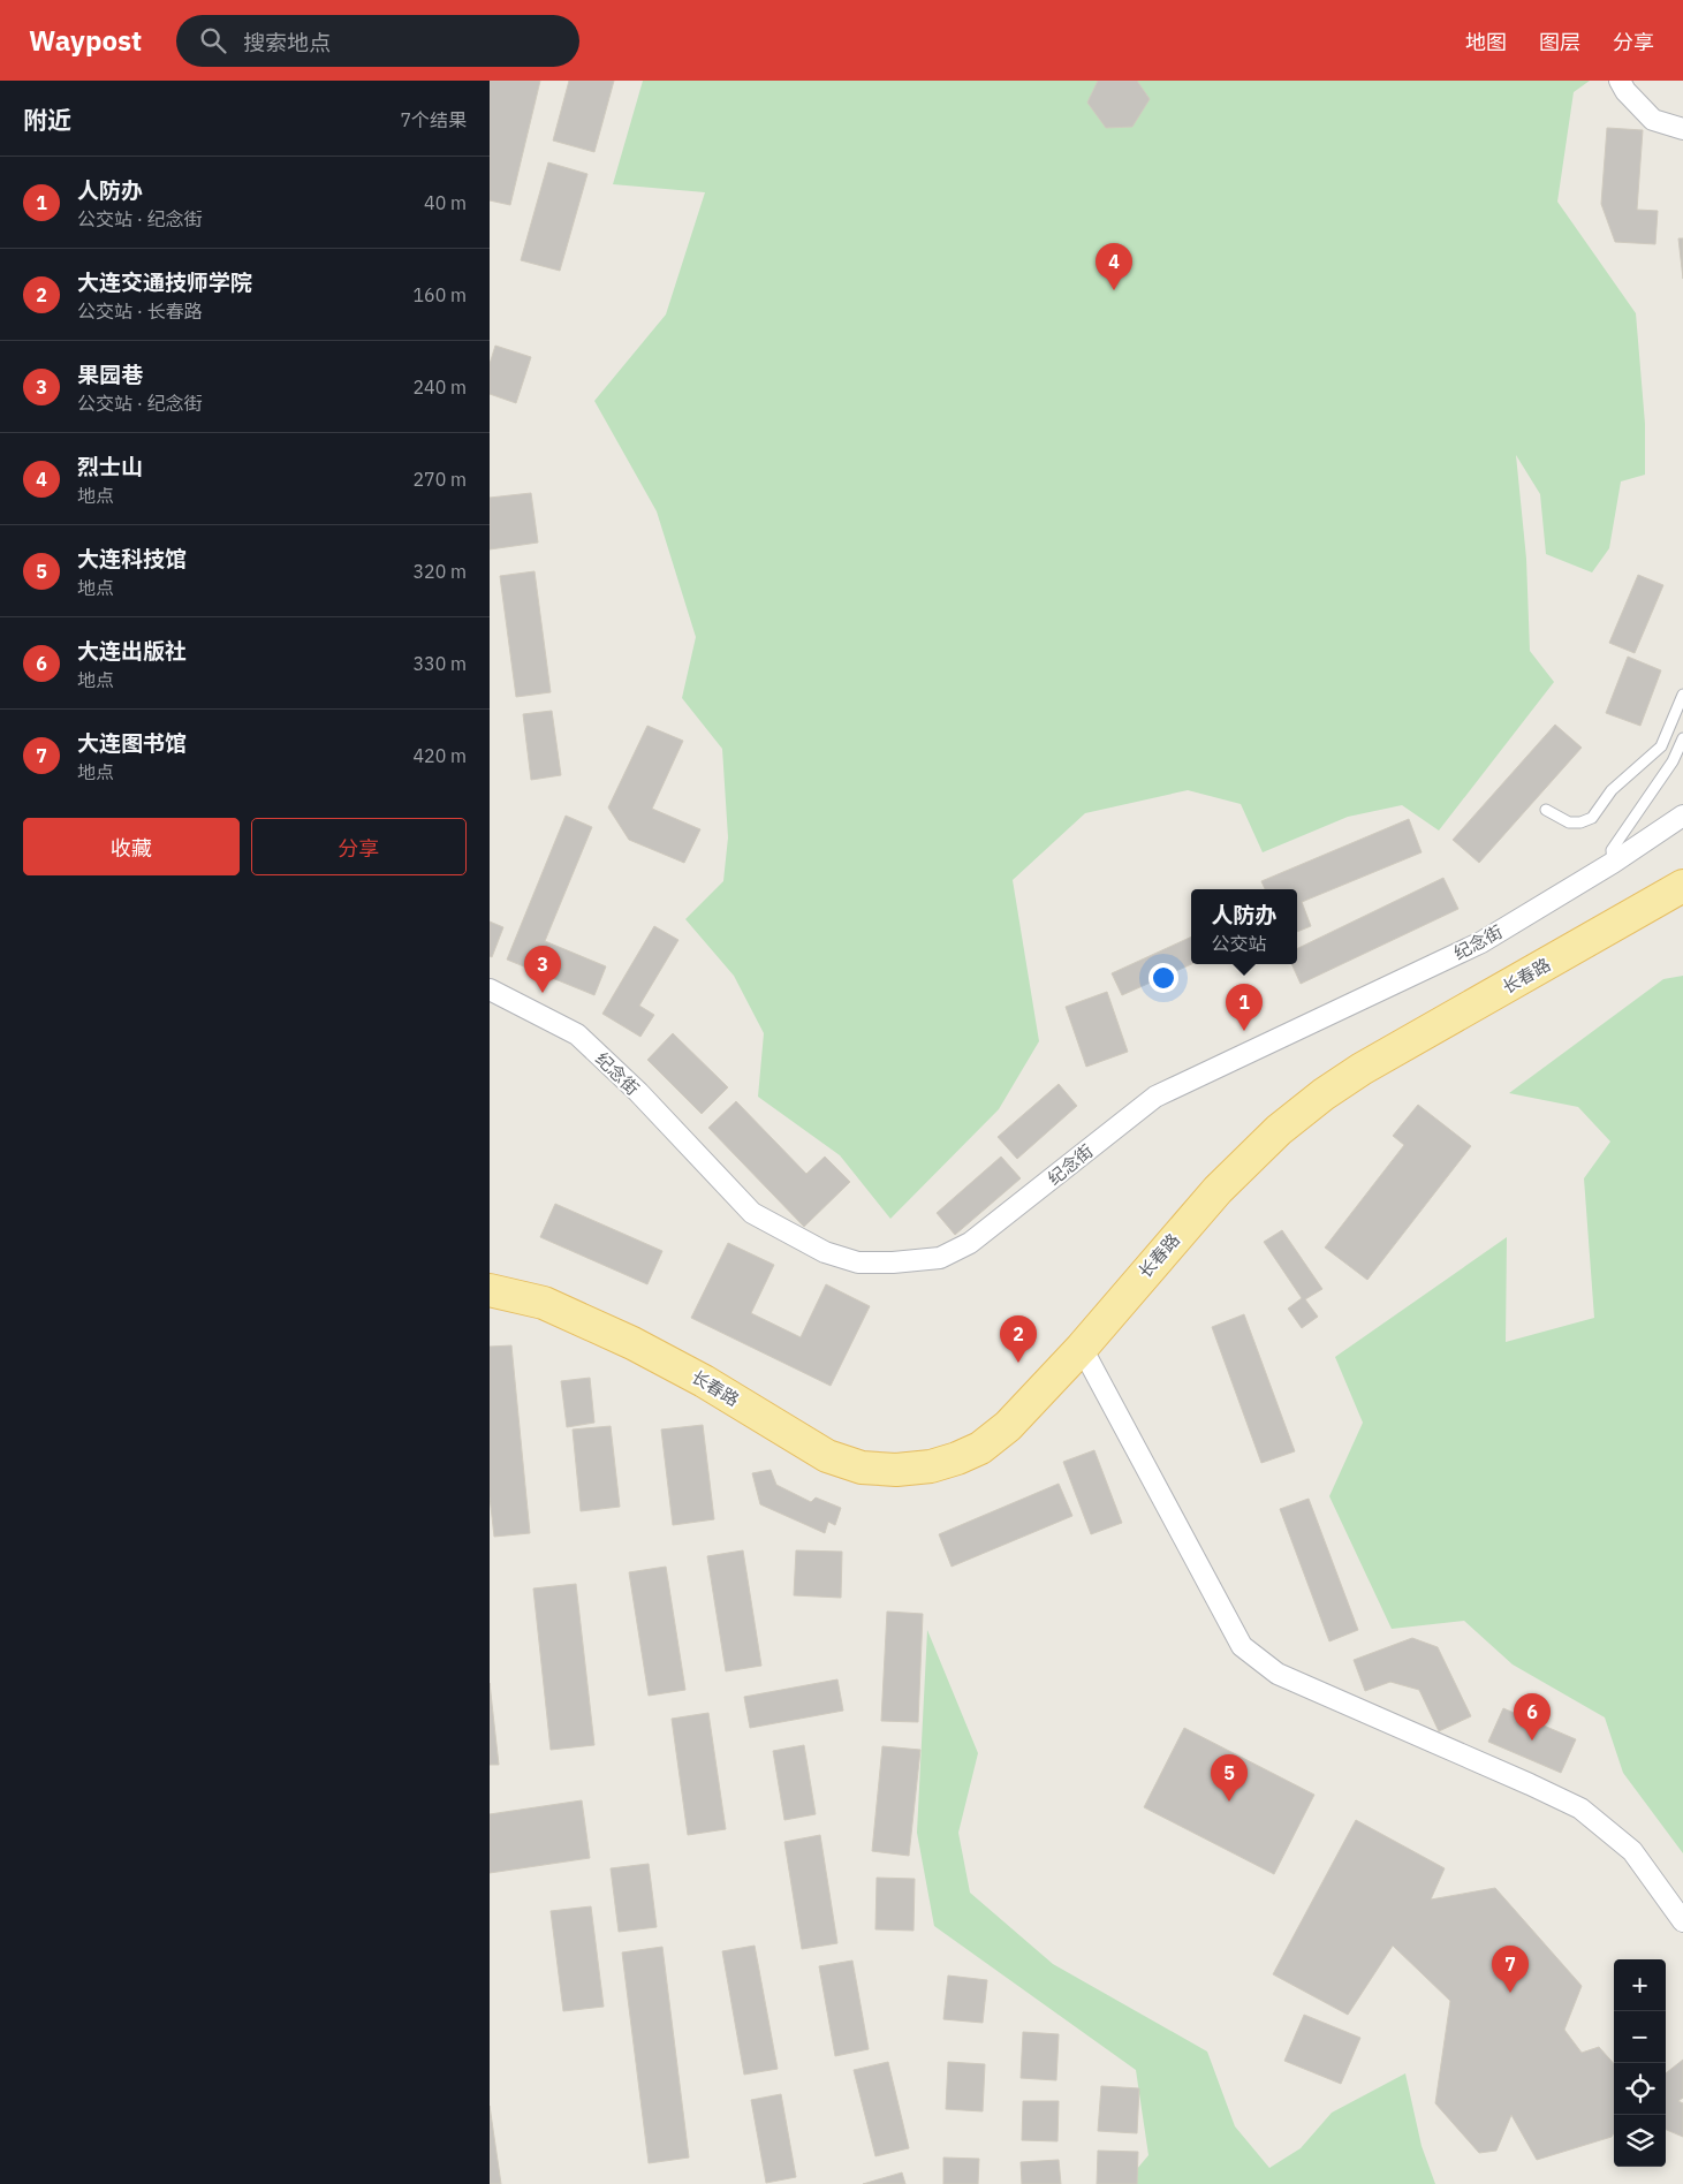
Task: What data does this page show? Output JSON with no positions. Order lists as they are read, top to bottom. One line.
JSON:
{"streets":{"main road":["长春路"],"street":["纪念街"]},"page":{"header":"Waypost","search":"搜索地点","nav":["地图","图层","分享"],"heading":["附近","7个结果"],"list":[{"mark":"1","name":"人防办","note":"公交站 · 纪念街","value":"40 m"},{"mark":"2","name":"大连交通技师学院","note":"公交站 · 长春路","value":"160 m"},{"mark":"3","name":"果园巷","note":"公交站 · 纪念街","value":"240 m"},{"mark":"4","name":"烈士山","note":"地点","value":"270 m"},{"mark":"5","name":"大连科技馆","note":"地点","value":"320 m"},{"mark":"6","name":"大连出版社","note":"地点","value":"330 m"},{"mark":"7","name":"大连图书馆","note":"地点","value":"420 m"}],"pins":["4","3","1","2","6","5","7"],"buttons":["收藏","分享"],"popup":["人防办","公交站"],"map_buttons":["+","−"]}}
